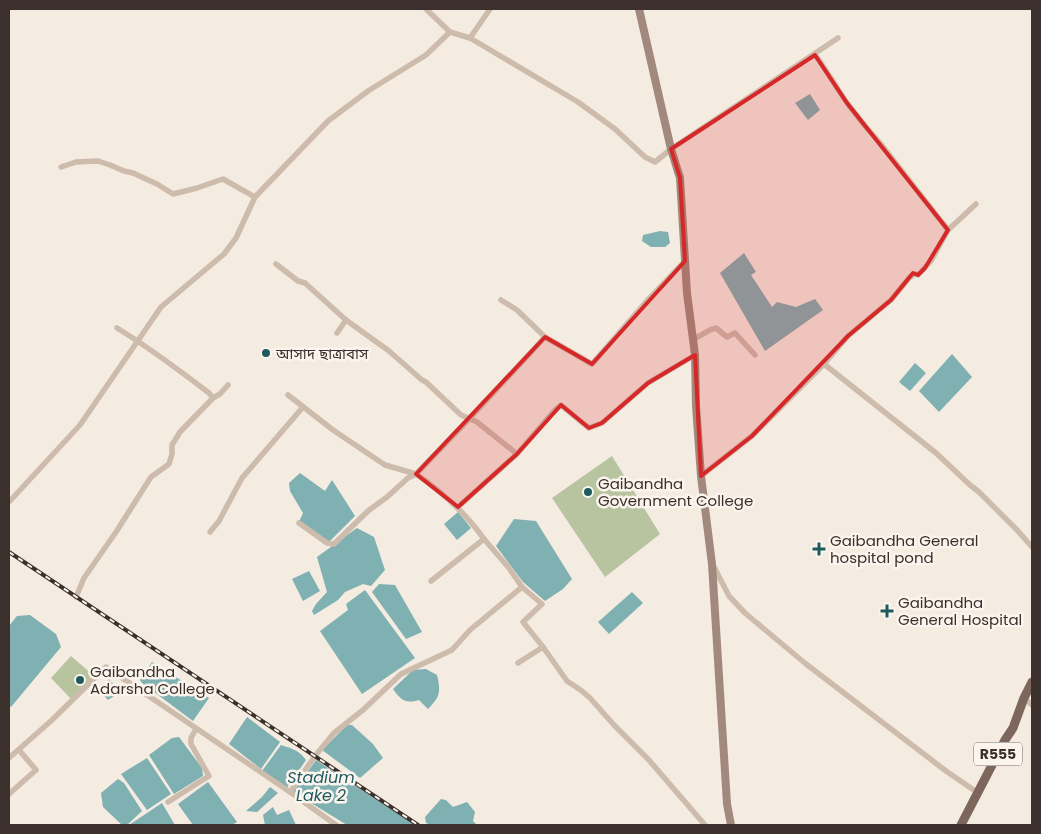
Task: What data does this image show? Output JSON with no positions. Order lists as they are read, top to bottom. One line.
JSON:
{"streets":{"main road":["R555"]},"water":["Stadium Lake 2"],"places":{"other":["আসাদ ছাত্রাবাস","Gaibandha Government College","Gaibandha Adarsha College"],"health":["Gaibandha General hospital pond","Gaibandha General Hospital"]}}
